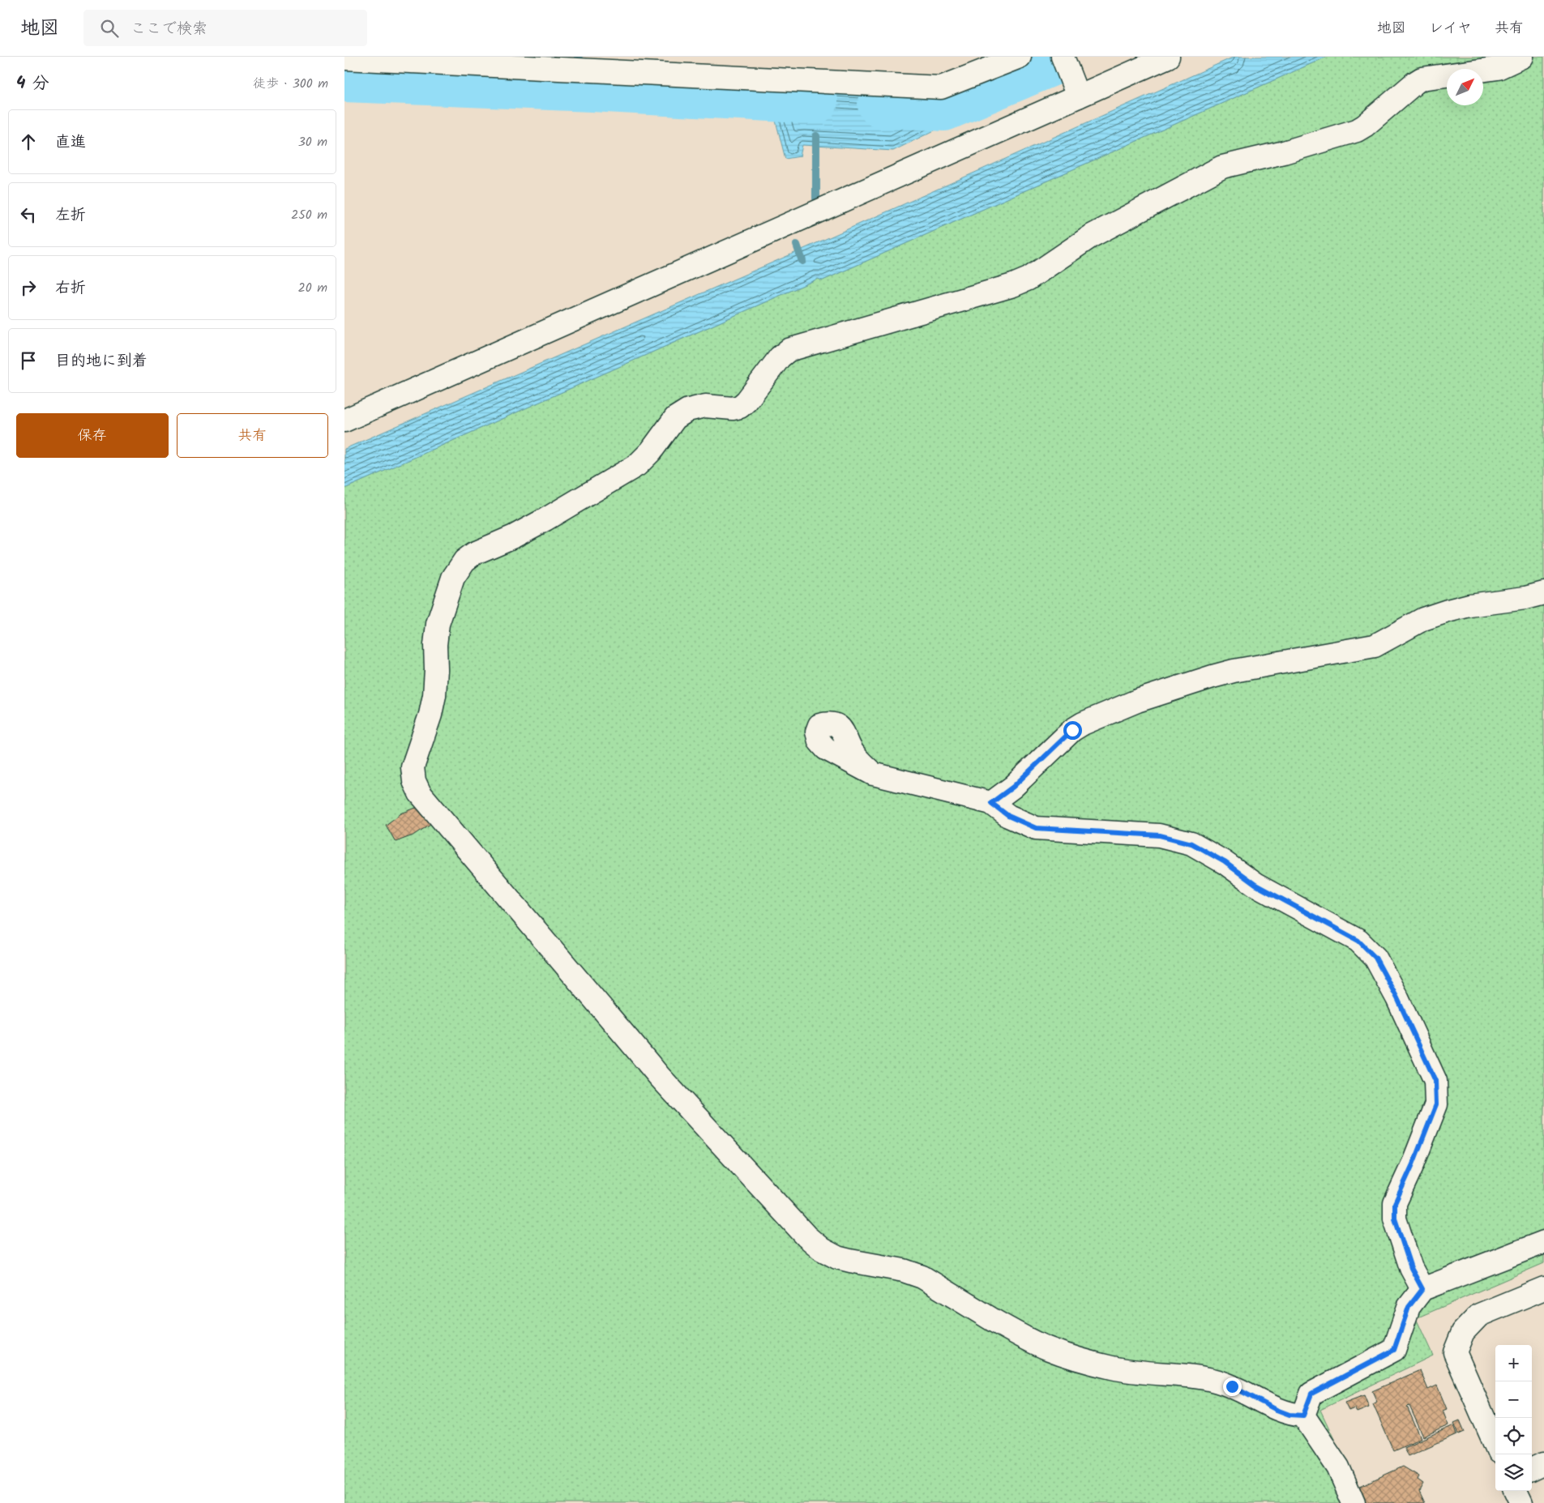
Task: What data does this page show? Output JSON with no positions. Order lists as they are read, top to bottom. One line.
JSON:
{"north":"top right","page":{"header":"地図","search":"ここで検索","nav":["地図","レイヤ","共有"],"heading":["4 分","徒歩 · 300 m"],"list":[["直進","30 m"],["左折","250 m"],["右折","20 m"],"目的地に到着"],"buttons":["保存","共有"],"map_buttons":["+","−"]}}
